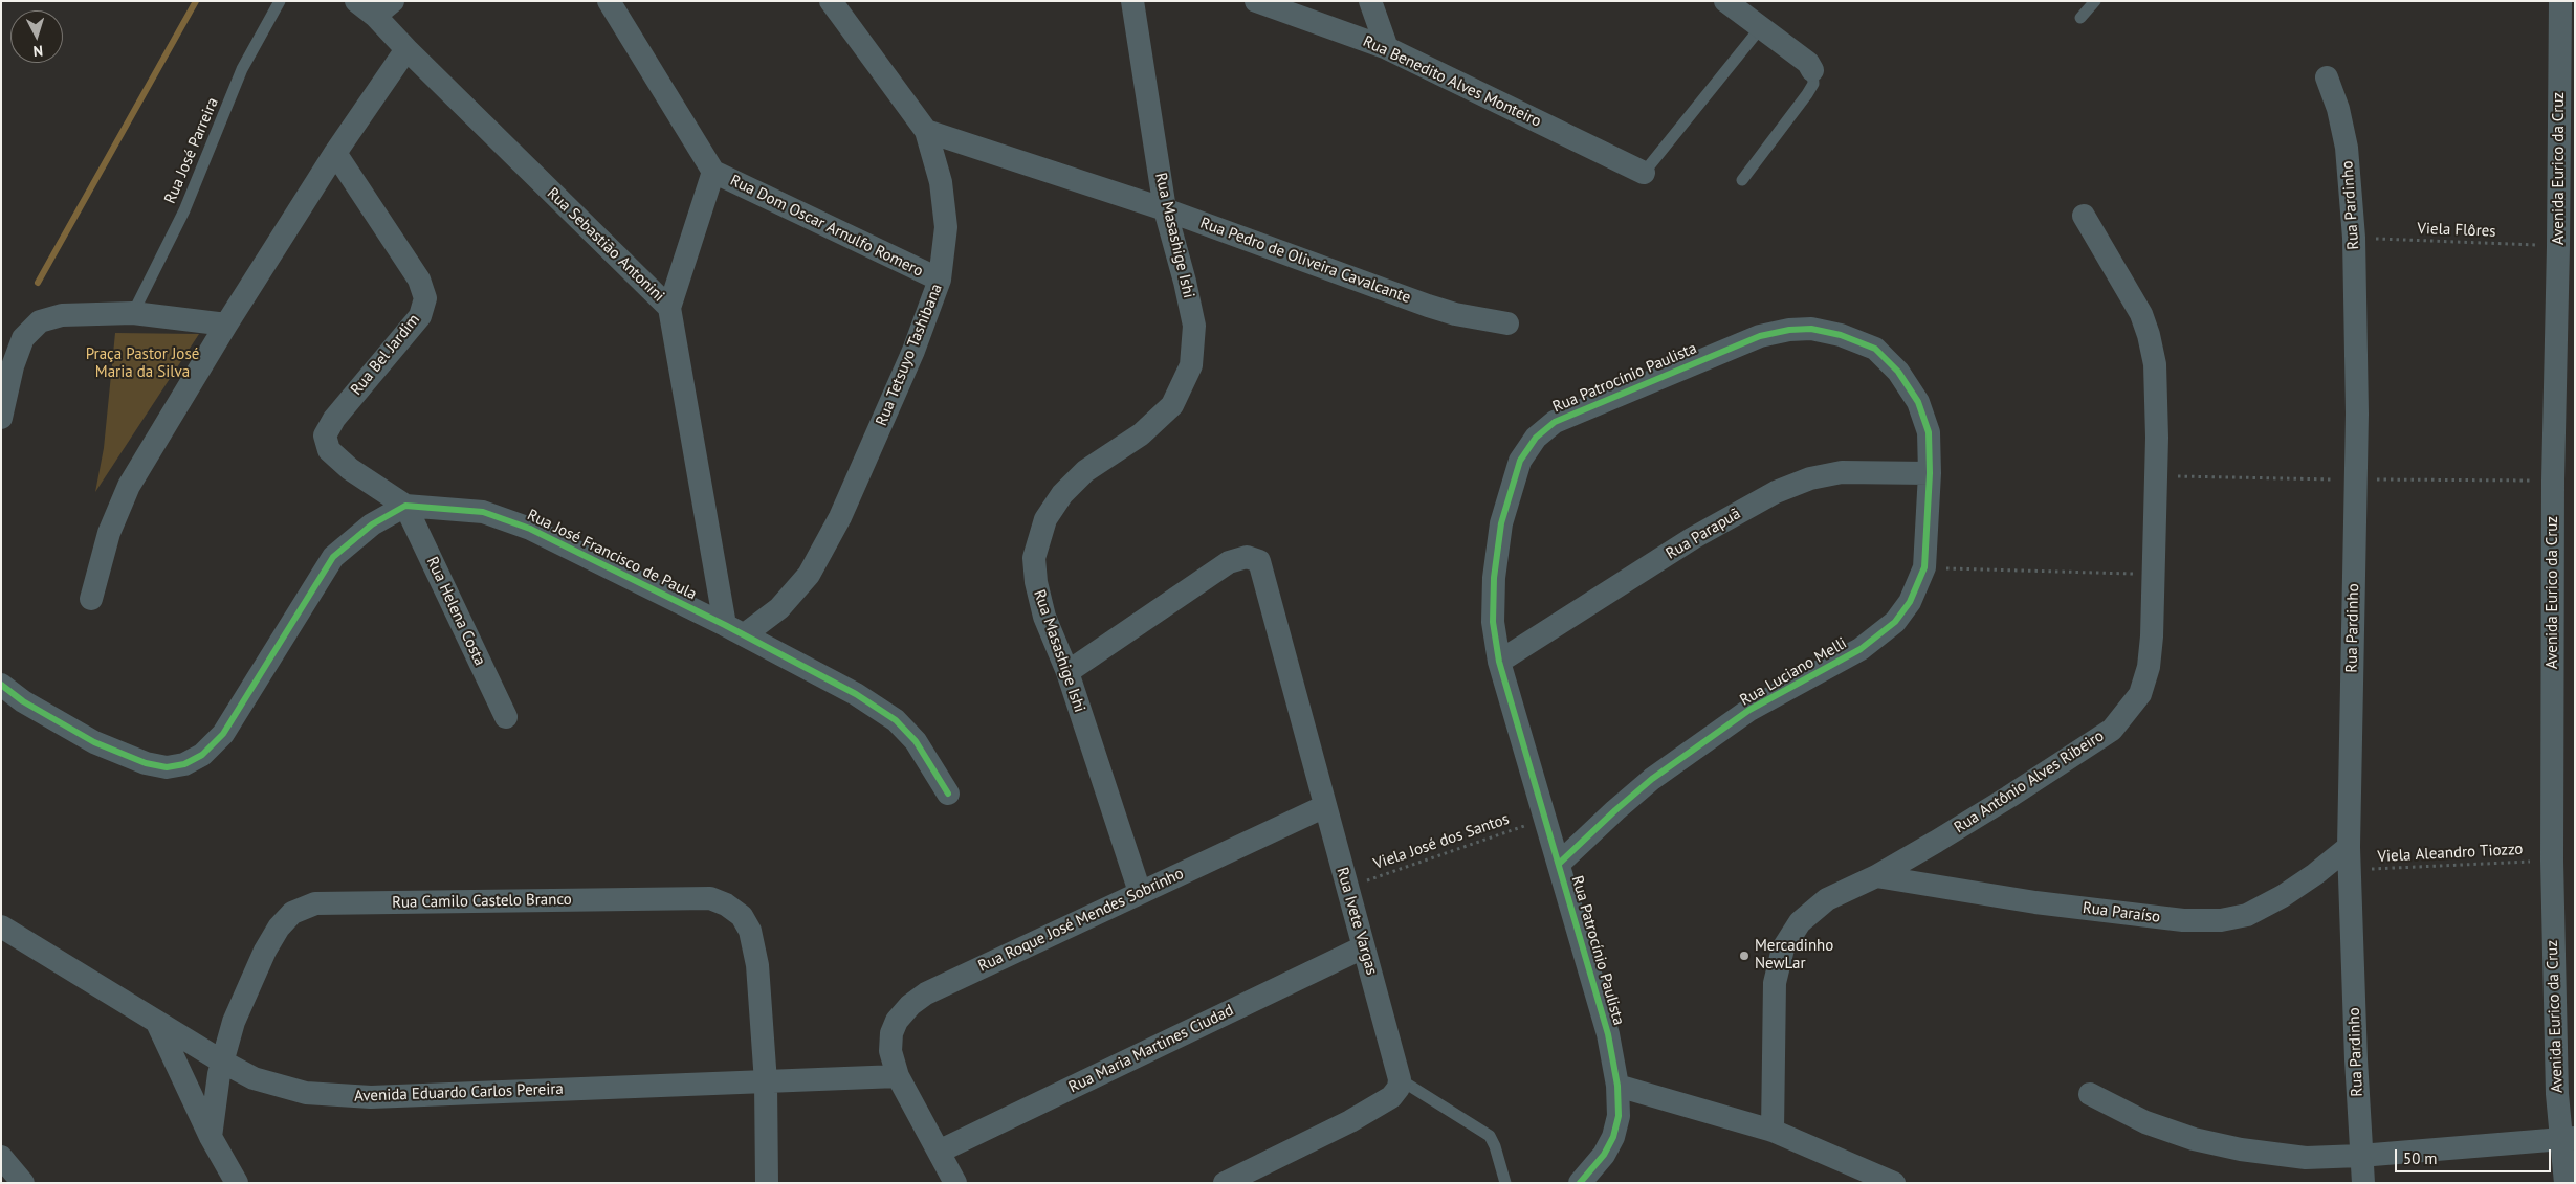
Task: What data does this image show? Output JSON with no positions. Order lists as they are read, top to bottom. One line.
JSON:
{"streets":{"street":["Rua Benedito Alves Monteiro","Avenida Eurico da Cruz","Rua Pardinho","Rua Dom Oscar Arnulfo Romero","Rua Masashige Ishi","Rua Sebastião Antonini","Rua Pedro de Oliveira Cavalcante","Rua Bel Jardim","Rua Tetsuyo Tashibana","Rua Patrocínio Paulista","Rua Parapuã","Rua José Francisco de Paula","Rua Helena Costa","Rua Luciano Melli","Rua Antônio Alves Ribeiro","Rua Camilo Castelo Branco","Rua Paraíso","Rua Roque José Mendes Sobrinho","Rua Ivete Vargas","Rua Maria Martines Ciudad","Avenida Eduardo Carlos Pereira"],"lane":["Rua José Parreira"],"path":["Viela Flôres","Viela José dos Santos","Viela Aleandro Tiozzo"]},"crossings":[["Avenida Eurico da Cruz","Viela Flôres"],["Avenida Eurico da Cruz","Viela Aleandro Tiozzo"],["Rua Pardinho","Viela Flôres"],["Rua Pardinho","Viela Aleandro Tiozzo"],["Rua Pardinho","Rua Paraíso"],["Rua Dom Oscar Arnulfo Romero","Rua Tetsuyo Tashibana"],["Rua Masashige Ishi","Rua Pedro de Oliveira Cavalcante"],["Rua Masashige Ishi","Rua Roque José Mendes Sobrinho"],["Rua Masashige Ishi","Rua Ivete Vargas"],["Rua Sebastião Antonini","Rua Tetsuyo Tashibana"],["Rua Sebastião Antonini","Rua José Francisco de Paula"],["Rua Pedro de Oliveira Cavalcante","Rua Tetsuyo Tashibana"],["Rua Bel Jardim","Rua José Francisco de Paula"],["Rua Bel Jardim","Rua Helena Costa"],["Rua Tetsuyo Tashibana","Rua José Francisco de Paula"],["Rua Patrocínio Paulista","Rua Parapuã"],["Rua Patrocínio Paulista","Rua Luciano Melli"],["Rua Patrocínio Paulista","Viela José dos Santos"],["Rua Parapuã","Rua Luciano Melli"],["Rua José Francisco de Paula","Rua Helena Costa"],["Rua Antônio Alves Ribeiro","Rua Paraíso"],["Viela José dos Santos","Rua Ivete Vargas"],["Viela Aleandro Tiozzo","Rua Paraíso"],["Rua Camilo Castelo Branco","Avenida Eduardo Carlos Pereira"],["Rua Roque José Mendes Sobrinho","Rua Ivete Vargas"],["Rua Roque José Mendes Sobrinho","Rua Maria Martines Ciudad"],["Rua Roque José Mendes Sobrinho","Avenida Eduardo Carlos Pereira"],["Rua Ivete Vargas","Rua Maria Martines Ciudad"]],"parks":["Praça Pastor José Maria da Silva"],"places":["Mercadinho NewLar"],"scale_bar":"50 m","north":"bottom"}
